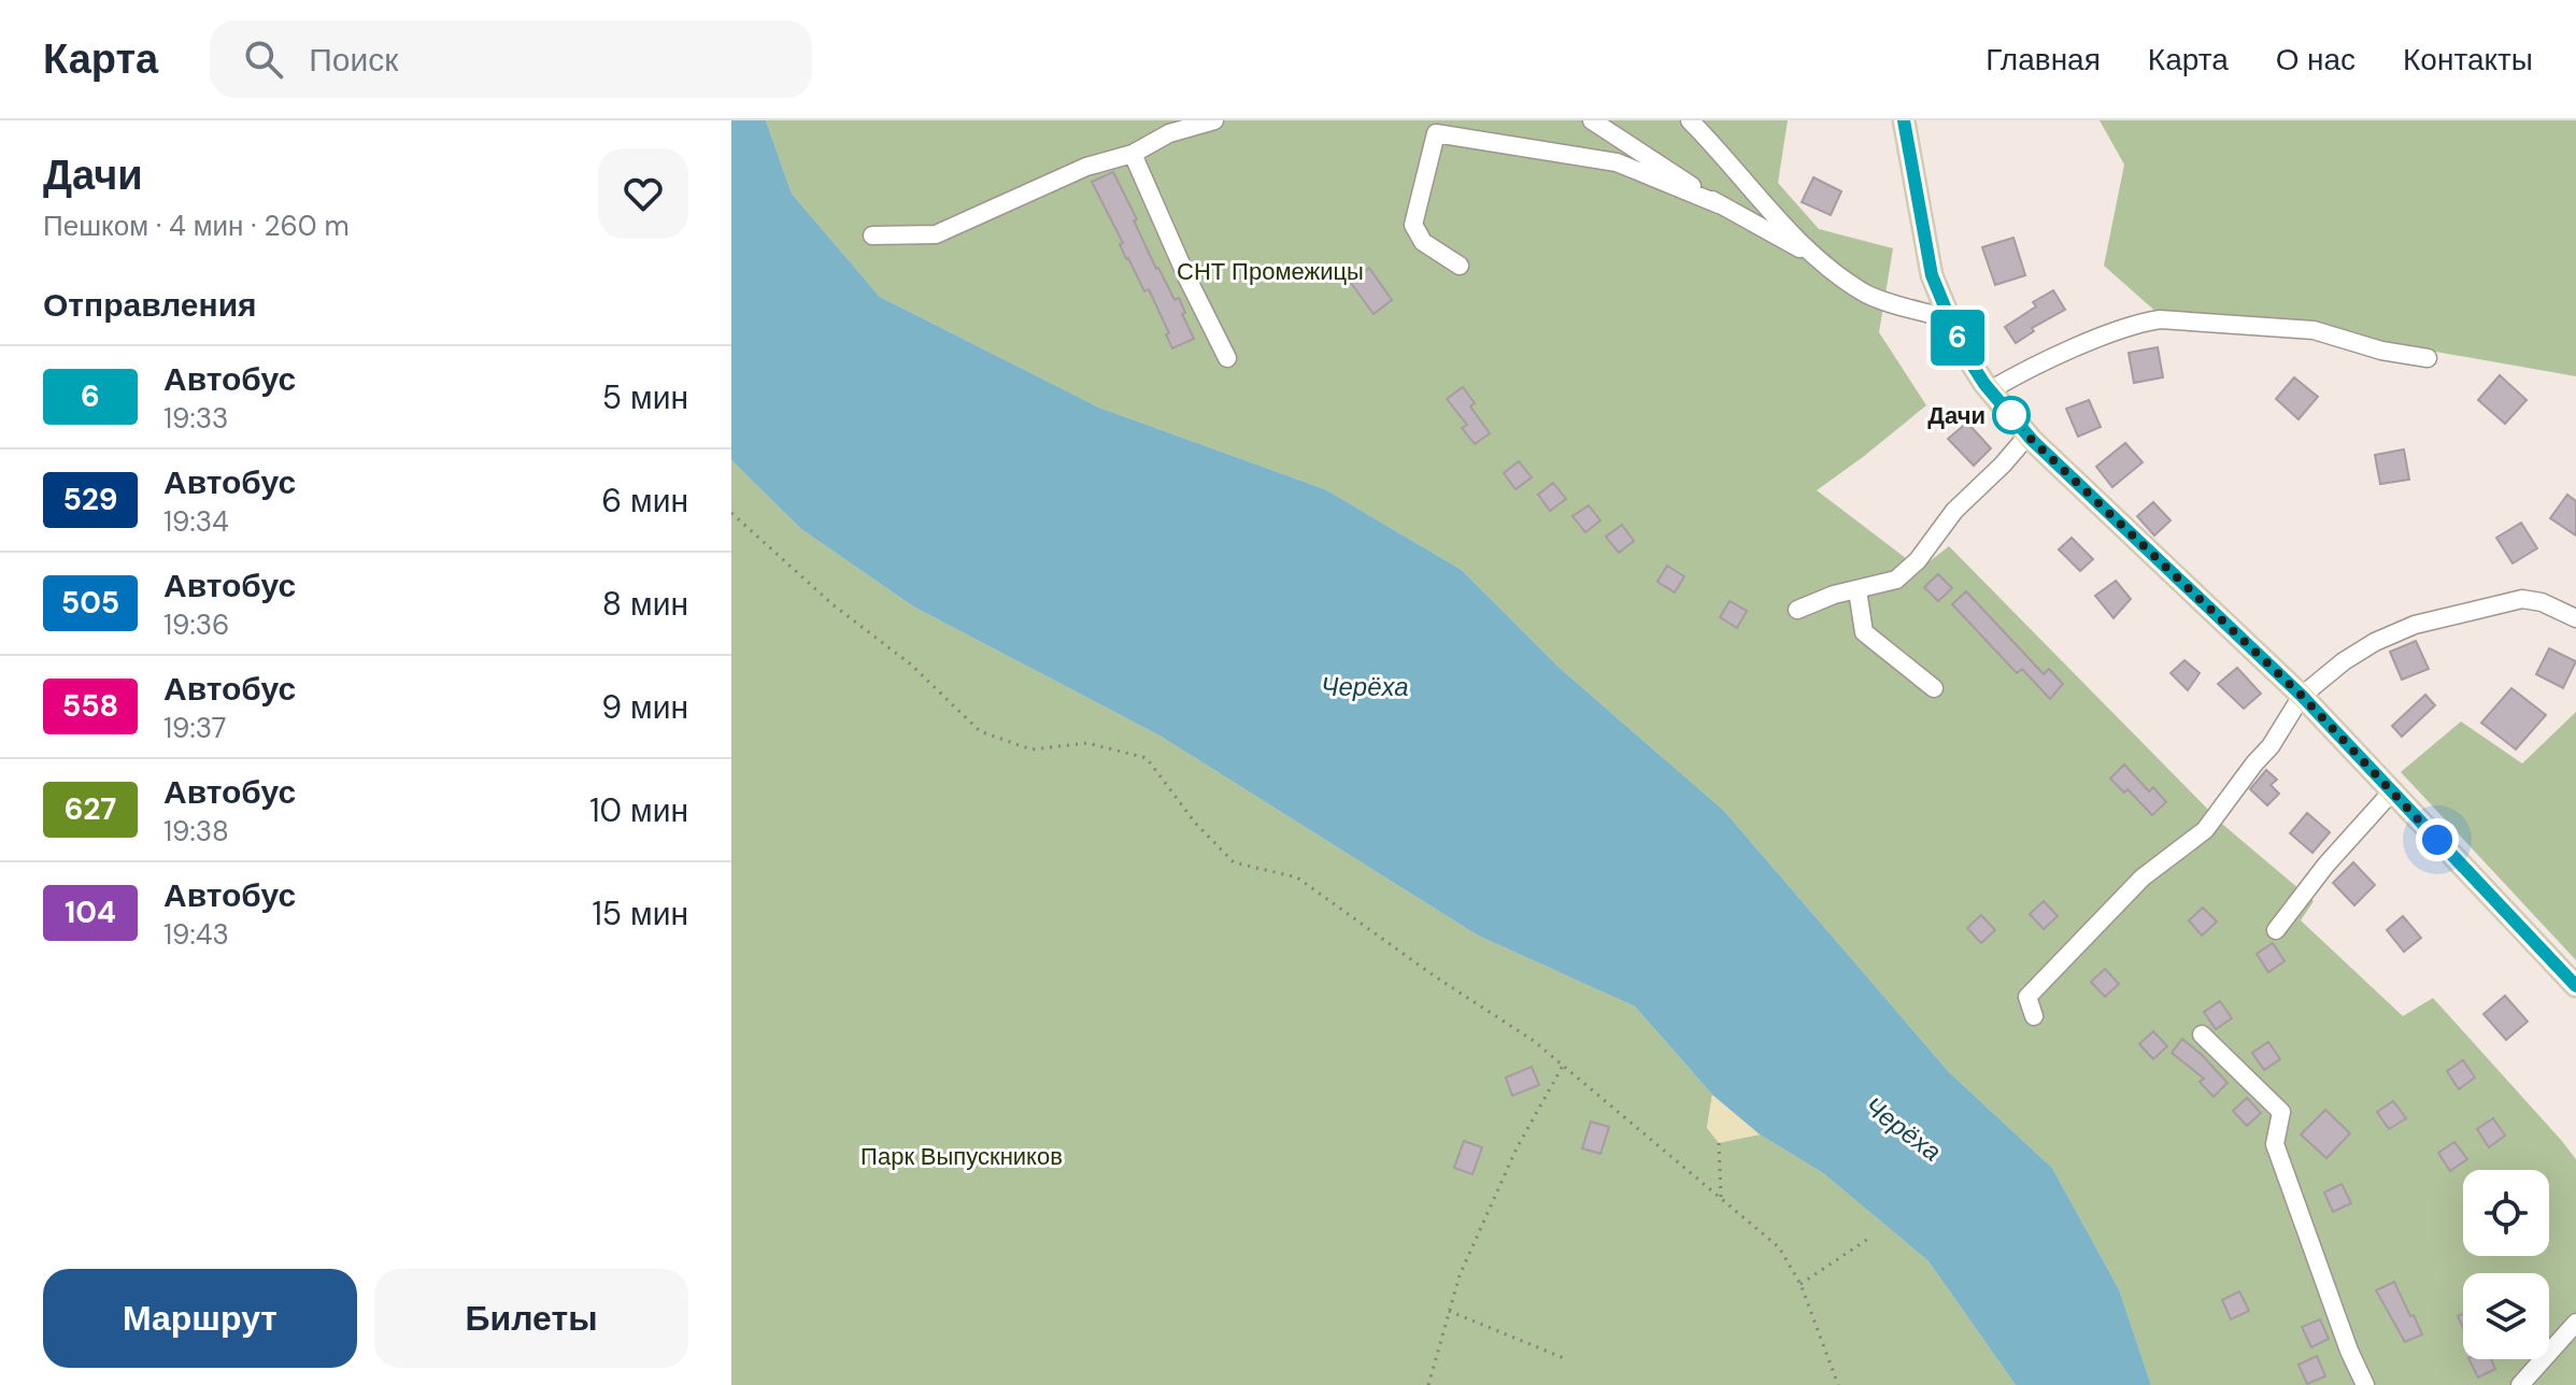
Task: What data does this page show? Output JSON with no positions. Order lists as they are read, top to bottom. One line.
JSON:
{"water":["Черёха"],"parks":["СНТ Промежицы","Парк Выпускников"],"places":["Дачи"],"lines":["bus line 6"],"page":{"header":"Карта","search":"Поиск","nav":["Главная","Карта","О нас","Контакты"],"heading":[["Дачи","Пешком · 4 мин · 260 m"],"Отправления"],"on_map":"6","list":[{"mark":"6","name":"Автобус","note":"19:33","value":"5 мин"},{"mark":"529","name":"Автобус","note":"19:34","value":"6 мин"},{"mark":"505","name":"Автобус","note":"19:36","value":"8 мин"},{"mark":"558","name":"Автобус","note":"19:37","value":"9 мин"},{"mark":"627","name":"Автобус","note":"19:38","value":"10 мин"},{"mark":"104","name":"Автобус","note":"19:43","value":"15 мин"}],"buttons":["Маршрут","Билеты"]}}
